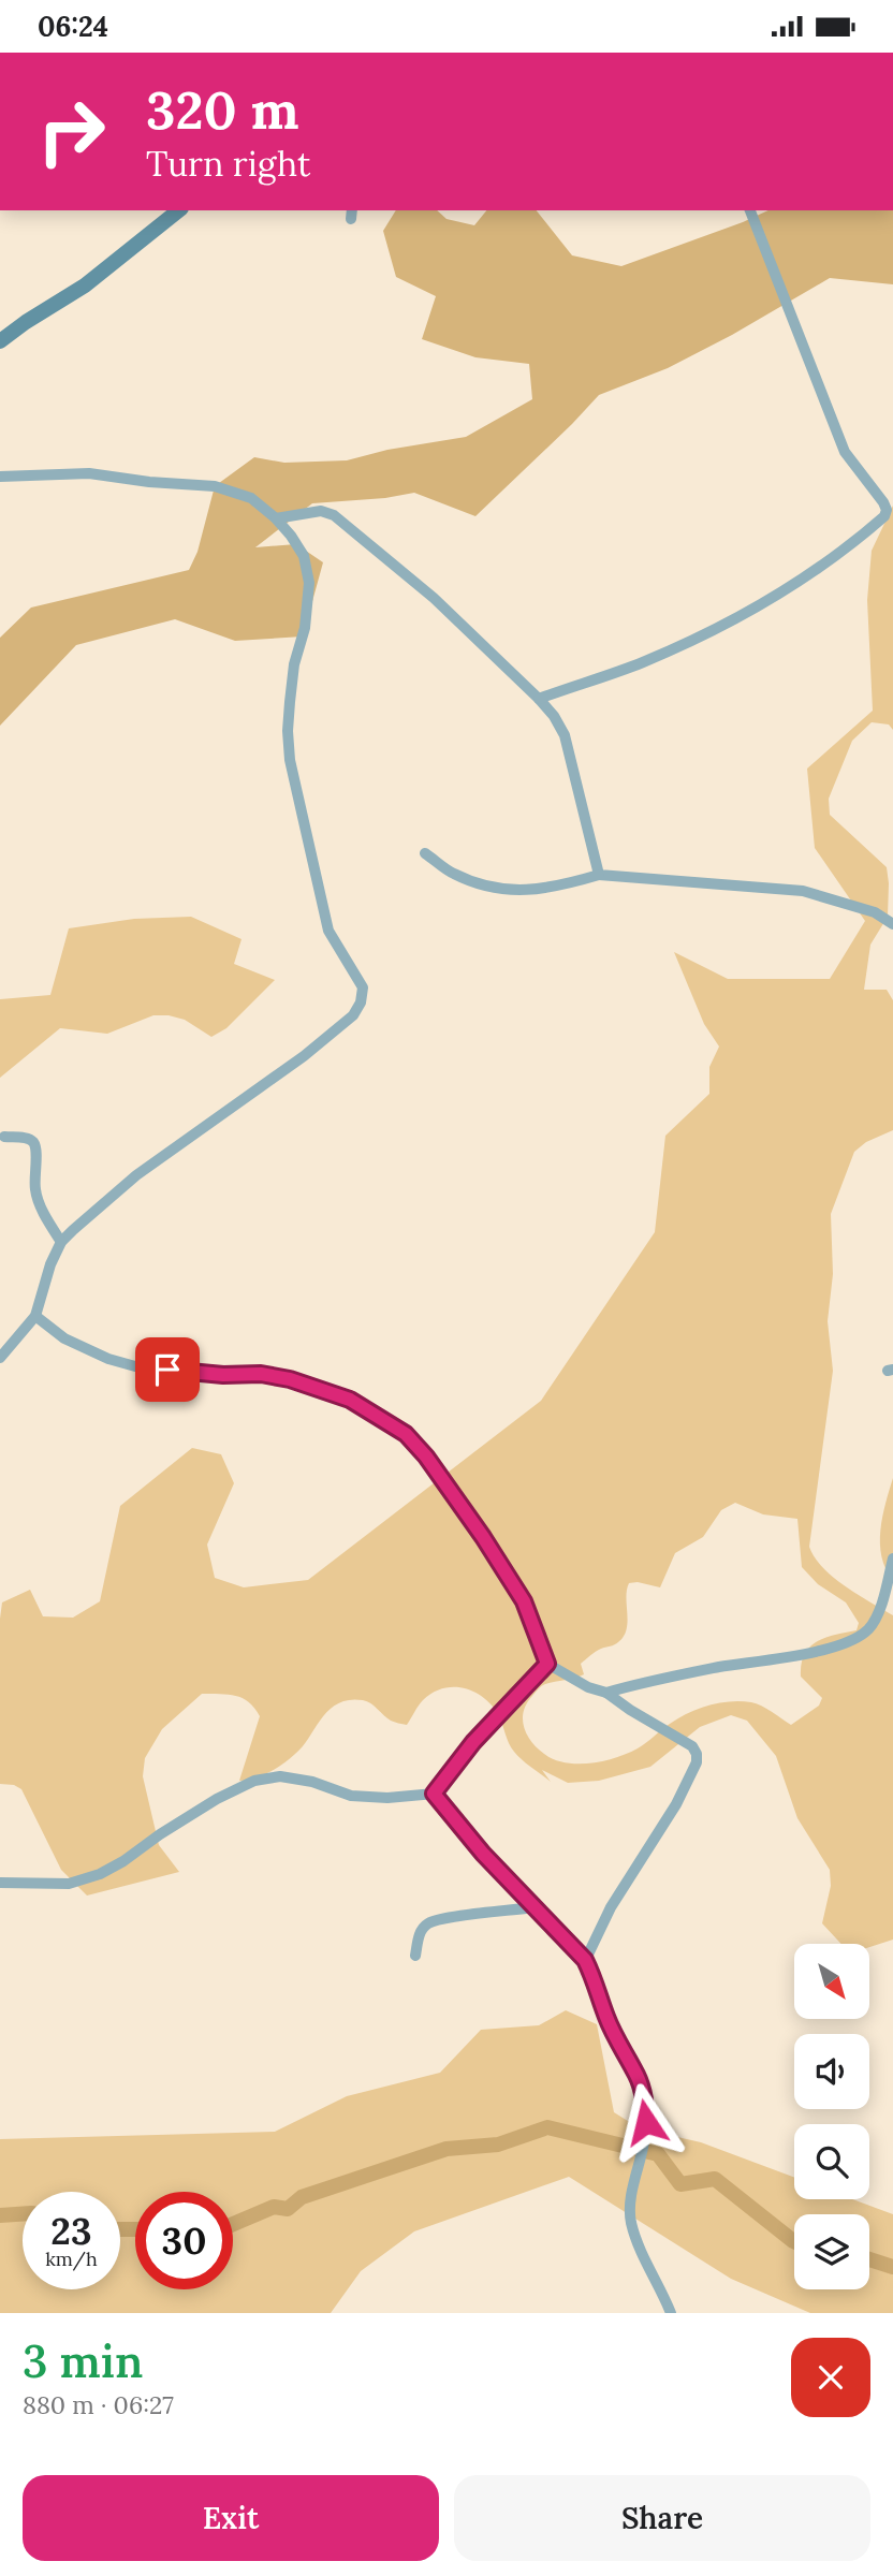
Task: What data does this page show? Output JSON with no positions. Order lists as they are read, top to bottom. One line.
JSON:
{"north":"bottom right","page":{"status":"06:24","turn":["320 m","Turn right"],"speed":"23 km/h","limit":"30","heading":["3 min","880 m · 06:27"],"buttons":["Exit","Share"]}}
